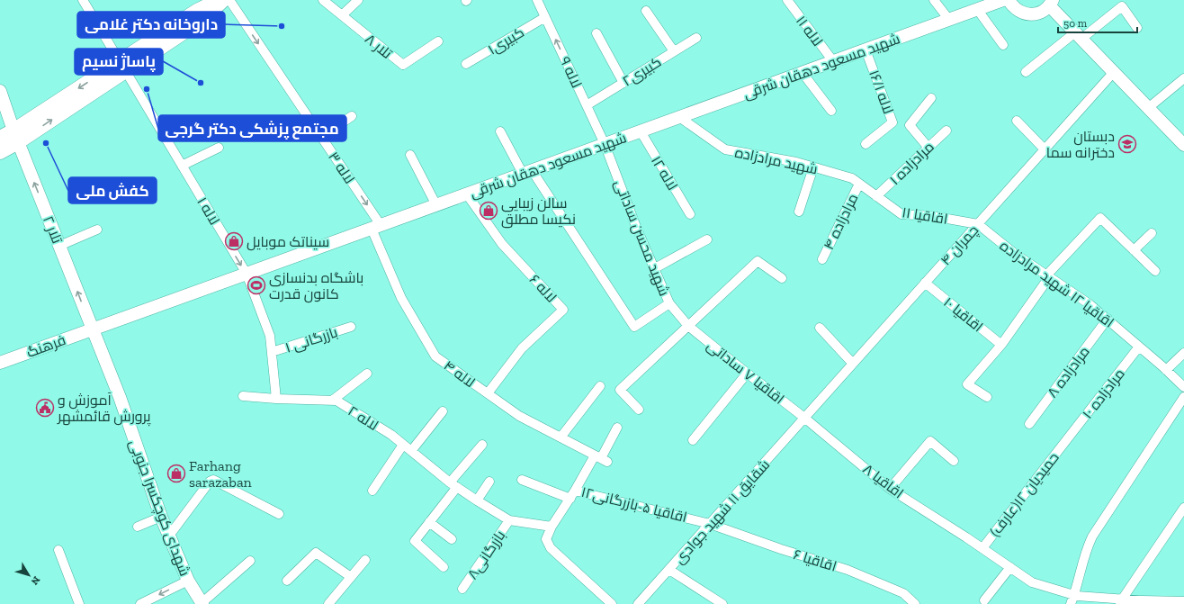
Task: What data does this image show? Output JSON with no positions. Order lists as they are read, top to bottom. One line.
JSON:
{"streets":{"main road":["شهید مسعود دهقان شرقی","تلار ۲","فرهنگ","شهدای کوچکسرا جنوبی"],"street":["لاله ۱۱","کبیری۱","تلار ۸","کبیری۲","لاله ۹","لاله ۱۶/۱","شهید مرادزاده","مرادزاده ۱","لاله ۳","لاله ۱۲","لاله ۱","اقاقیا ۱۱","مرادزاده ۴","شهید محسن ساداتی","چمران ۴","اقاقیا ۱۲ شهید مرادزاده","لاله ۶","اقاقیا ۱۰","بازرگانی ۱","اقاقیا ۷ ساداتی","مرادزاده ۸","لاله ۴","مرادزاده ۱۰","لاله ۲","اقاقیا ۸","حمیدیان ۱۲(عارف)","اقاقیا ۵-بازرگانی۱۲","شقایق ۱۱ شهید جوادی","بازرگانی۸","اقاقیا ۶"]},"crossings":[["لاله ۱۱","شهید مسعود دهقان شرقی"],["کبیری۱","لاله ۹"],["شهید مسعود دهقان شرقی","لاله ۹"],["شهید مسعود دهقان شرقی","لاله ۱۶/۱"],["شهید مسعود دهقان شرقی","شهید مرادزاده"],["شهید مسعود دهقان شرقی","لاله ۳"],["شهید مسعود دهقان شرقی","لاله ۱۲"],["شهید مسعود دهقان شرقی","لاله ۱"],["شهید مسعود دهقان شرقی","تلار ۲"],["شهید مسعود دهقان شرقی","شهید محسن ساداتی"],["شهید مسعود دهقان شرقی","لاله ۶"],["شهید مسعود دهقان شرقی","فرهنگ"],["شهید مسعود دهقان شرقی","لاله ۴"],["شهید مسعود دهقان شرقی","شهدای کوچکسرا جنوبی"],["کبیری۲","لاله ۹"],["لاله ۹","شهید محسن ساداتی"],["شهید مرادزاده","مرادزاده ۱"],["شهید مرادزاده","اقاقیا ۱۱"],["شهید مرادزاده","مرادزاده ۴"],["مرادزاده ۱","اقاقیا ۱۱"],["لاله ۳","لاله ۴"],["اقاقیا ۱۱","چمران ۴"],["اقاقیا ۱۱","اقاقیا ۱۲ شهید مرادزاده"],["تلار ۲","فرهنگ"],["تلار ۲","شهدای کوچکسرا جنوبی"],["شهید محسن ساداتی","اقاقیا ۷ ساداتی"],["چمران ۴","اقاقیا ۱۲ شهید مرادزاده"],["چمران ۴","اقاقیا ۱۰"],["چمران ۴","اقاقیا ۷ ساداتی"],["چمران ۴","اقاقیا ۸"],["چمران ۴","شقایق ۱۱ شهید جوادی"],["اقاقیا ۱۲ شهید مرادزاده","مرادزاده ۸"],["اقاقیا ۱۲ شهید مرادزاده","مرادزاده ۱۰"],["لاله ۶","لاله ۴"],["فرهنگ","شهدای کوچکسرا جنوبی"],["اقاقیا ۷ ساداتی","اقاقیا ۸"],["اقاقیا ۷ ساداتی","شقایق ۱۱ شهید جوادی"],["لاله ۴","اقاقیا ۵-بازرگانی۱۲"],["مرادزاده ۱۰","حمیدیان ۱۲(عارف)"],["لاله ۲","بازرگانی۸"],["اقاقیا ۸","حمیدیان ۱۲(عارف)"],["اقاقیا ۸","شقایق ۱۱ شهید جوادی"],["اقاقیا ۵-بازرگانی۱۲","شقایق ۱۱ شهید جوادی"],["اقاقیا ۵-بازرگانی۱۲","اقاقیا ۶"],["شقایق ۱۱ شهید جوادی","اقاقیا ۶"]],"one_way":["لاله ۳","لاله ۱","تلار ۲"],"places":{"other":["داروخانه دکتر غلامی","پاساژ نسیم","مجتمع پزشکی دکتر گرجی","کفش ملی"],"school or university":["دبستان دخترانه سما"],"shop":["سالن زیبایی نکیسا مطلق","سیناتک موبایل","Farhang sarazaban"],"sports":["باشگاه بدنسازی کانون قدرت"],"public building":["آموزش و پرورش قائمشهر"]},"scale_bar":"50 m","north":"bottom right"}
